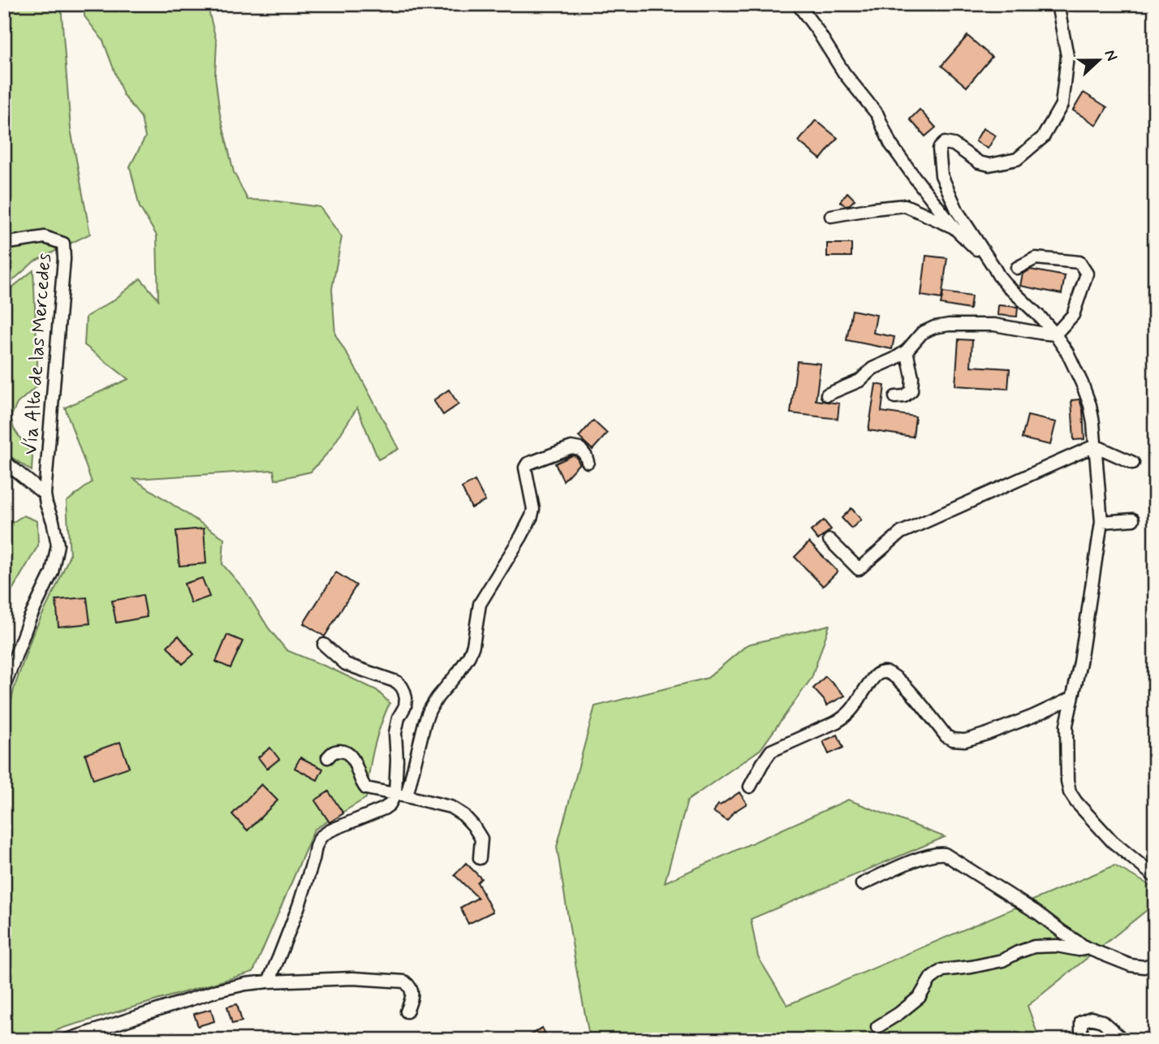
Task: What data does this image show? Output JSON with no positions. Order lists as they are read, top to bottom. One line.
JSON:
{"streets":{"street":["Vía Alto de las Mercedes"]},"north":"right"}
